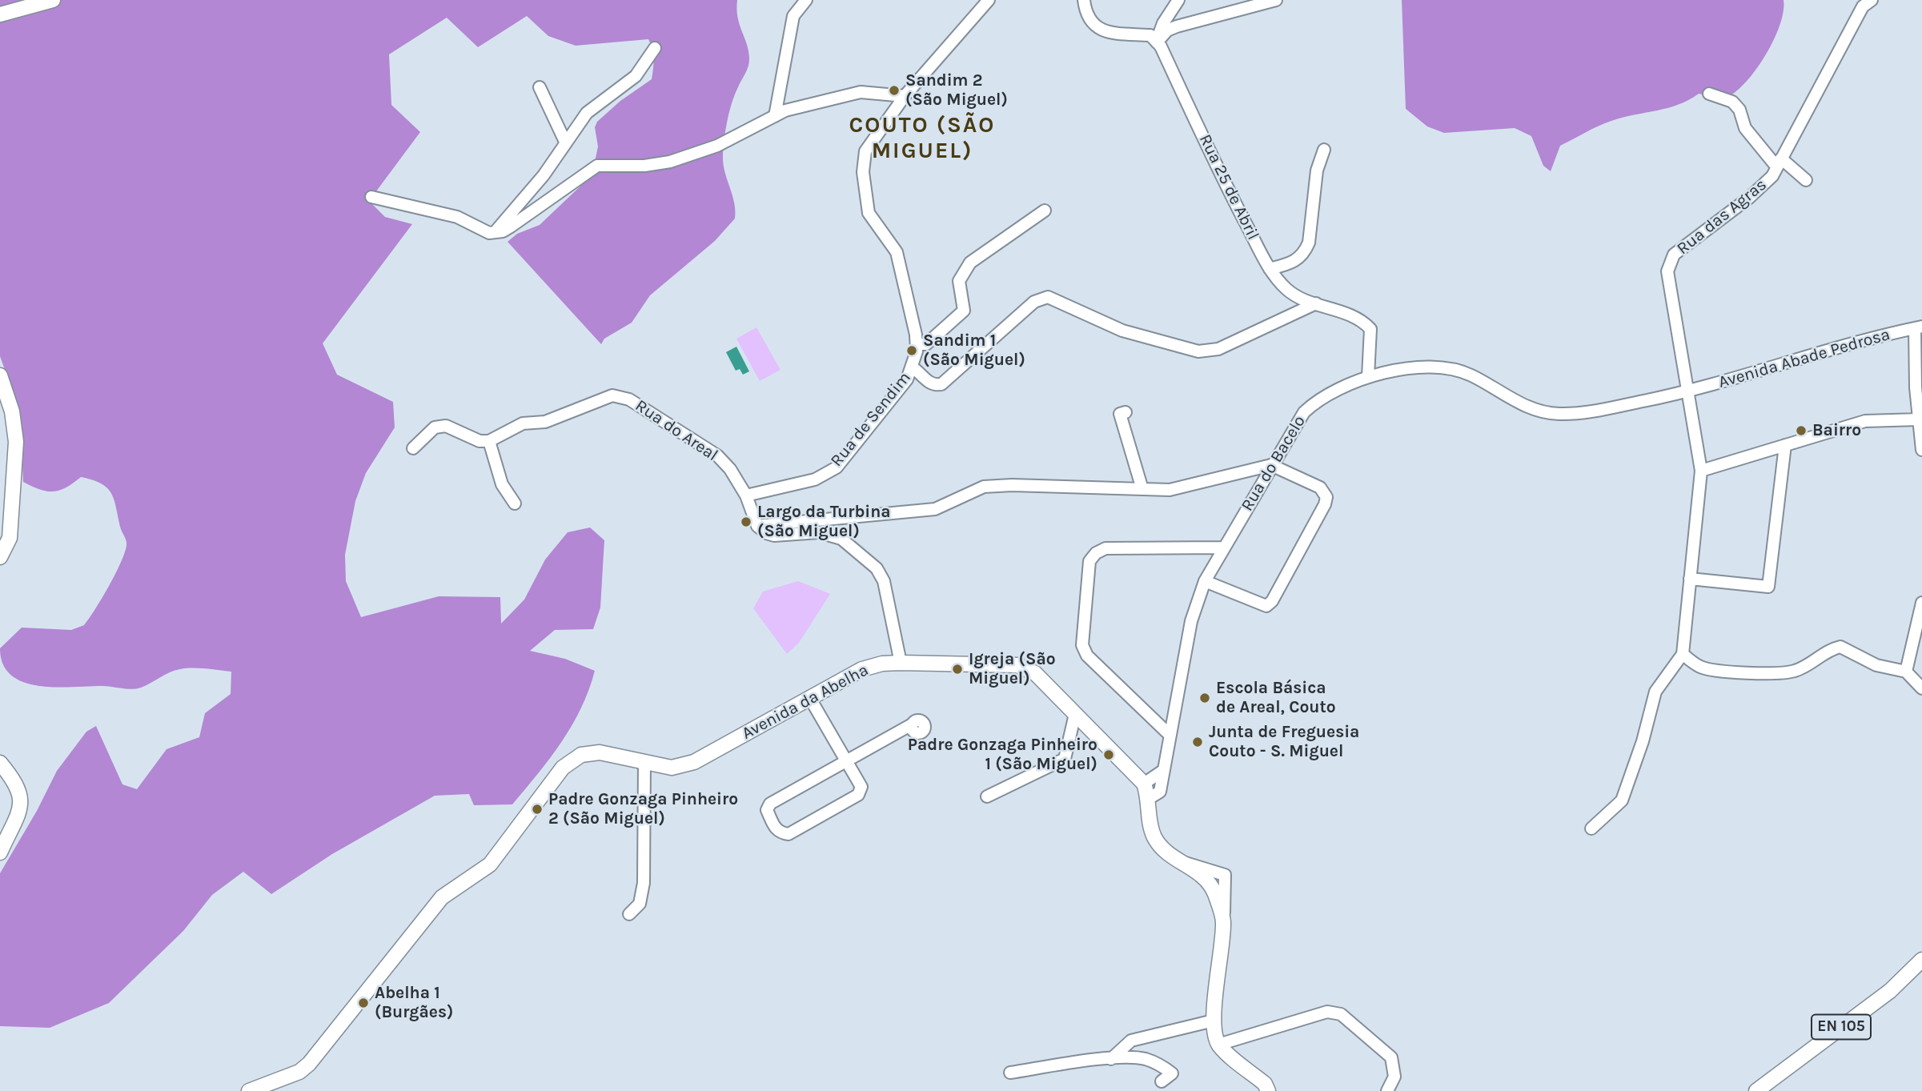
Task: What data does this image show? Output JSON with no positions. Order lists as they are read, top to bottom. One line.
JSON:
{"streets":{"main road":["Avenida da Abelha","EN 105"],"street":["Rua 25 de Abril","Rua das Agras","Avenida Abade Pedrosa","Rua de Sendim","Rua do Areal","Rua do Bacelo"]},"crossings":[["Rua 25 de Abril","Rua do Bacelo"],["Rua das Agras","Avenida Abade Pedrosa"],["Rua das Agras","Rua do Bacelo"],["Avenida Abade Pedrosa","Rua do Bacelo"],["Rua de Sendim","Rua do Areal"],["Rua do Bacelo","Avenida da Abelha"]],"districts":["COUTO (SÃO MIGUEL)"],"places":["Sandim 2 (São Miguel)","Sandim 1 (São Miguel)","Bairro","Largo da Turbina (São Miguel)","Igreja (São Miguel)","Escola Básica de Areal, Couto","Junta de Freguesia Couto - S. Miguel","Padre Gonzaga Pinheiro 1 (São Miguel)","Padre Gonzaga Pinheiro 2 (São Miguel)","Abelha 1 (Burgães)"]}
